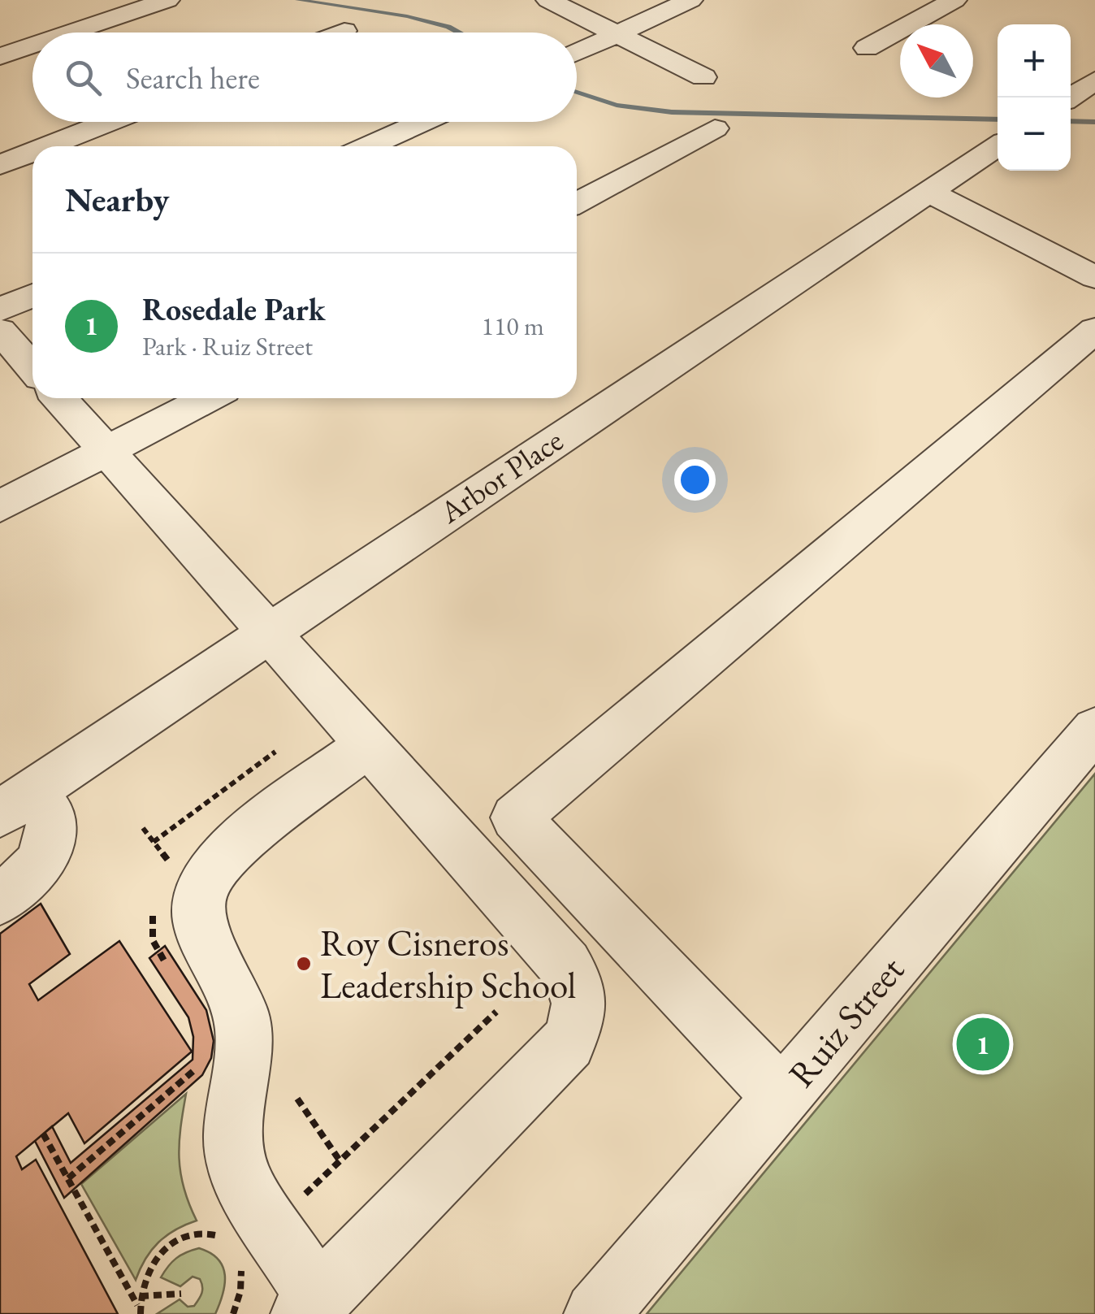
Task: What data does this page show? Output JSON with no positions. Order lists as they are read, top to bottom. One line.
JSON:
{"streets":{"street":["Arbor Place","Ruiz Street"]},"places":["Roy Cisneros Leadership School"],"north":"top left","page":{"map_buttons":["+","−"],"search":"Search here","heading":"Nearby","list":[{"mark":"1","name":"Rosedale Park","note":"Park · Ruiz Street","value":"110 m"}],"pins":"1"}}
